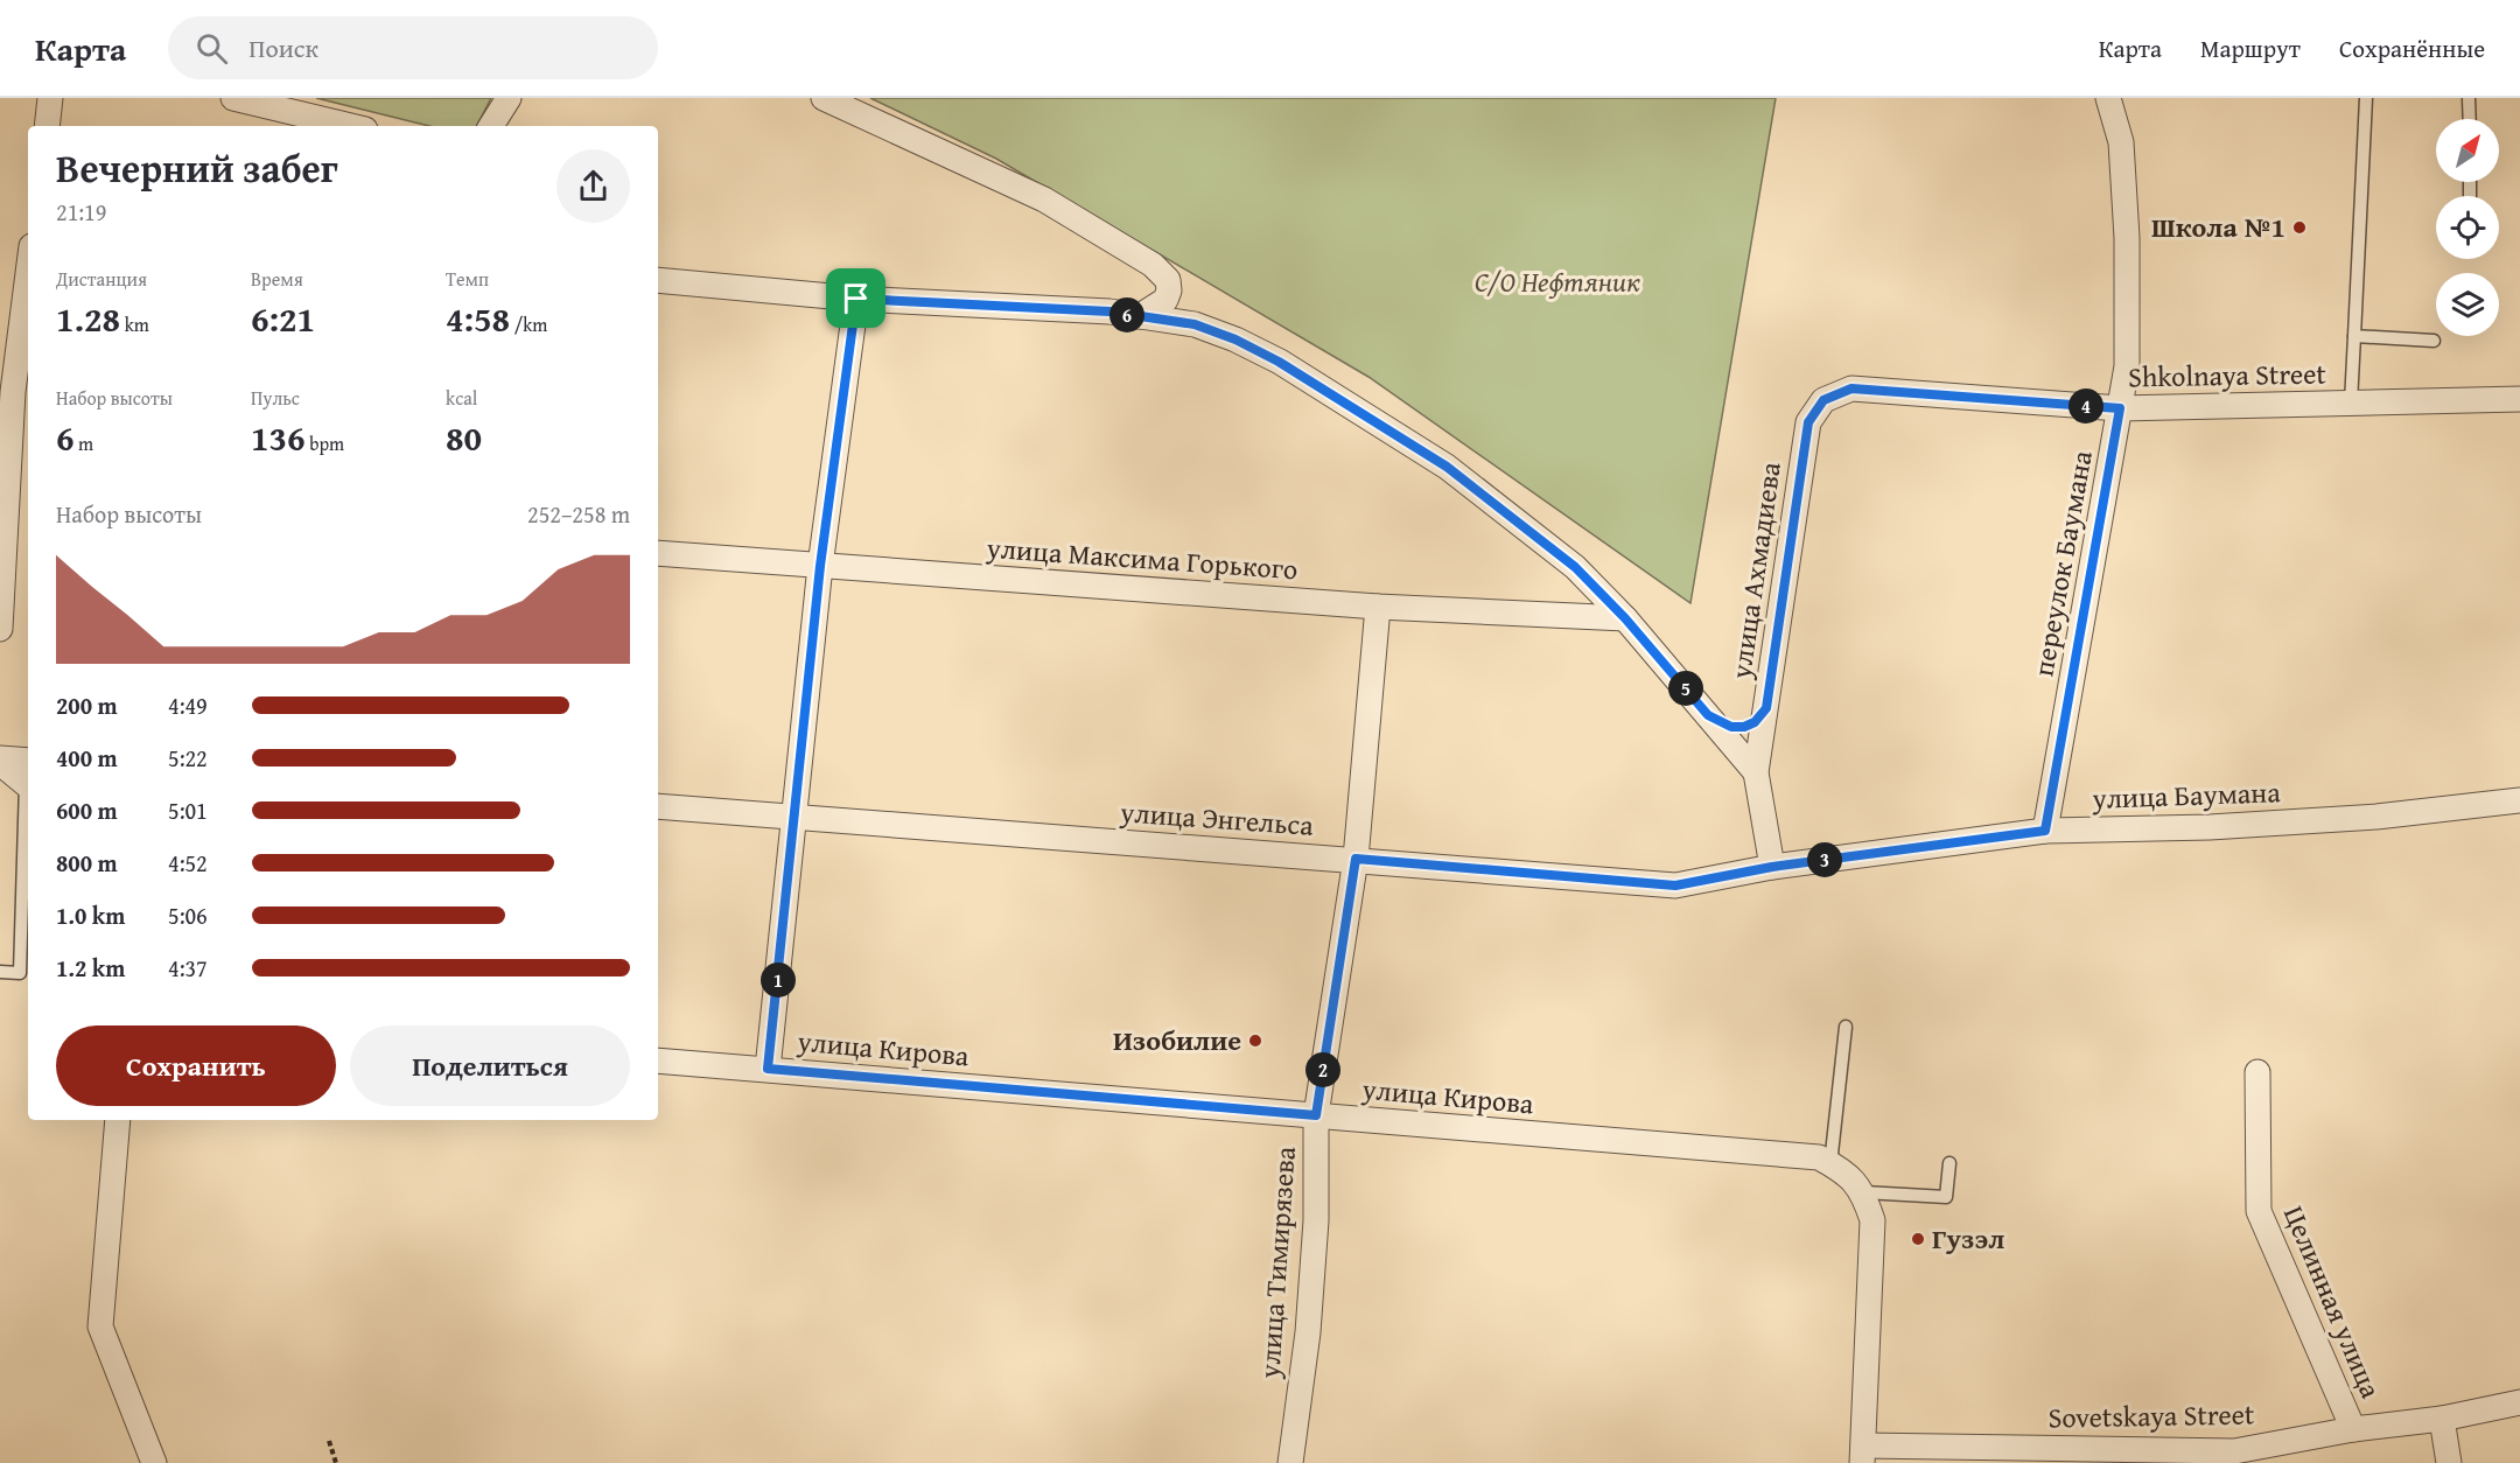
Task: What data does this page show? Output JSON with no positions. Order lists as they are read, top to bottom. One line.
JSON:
{"streets":{"street":["Shkolnaya Street","улица Максима Горького","переулок Баумана","улица Ахмадиева","улица Баумана","улица Энгельса","улица Кирова","улица Тимирязева","Целинная улица","Sovetskaya Street"]},"crossings":[["Shkolnaya Street","переулок Баумана"],["Shkolnaya Street","улица Ахмадиева"],["улица Максима Горького","улица Тимирязева"],["переулок Баумана","улица Баумана"],["улица Ахмадиева","улица Баумана"],["улица Ахмадиева","улица Энгельса"],["улица Баумана","улица Энгельса"],["улица Энгельса","улица Тимирязева"],["улица Кирова","улица Тимирязева"],["Целинная улица","Sovetskaya Street"]],"parks":["С/О Нефтяник"],"places":["Школа №1","Изобилие","Гузэл"],"north":"top right","page":{"header":"Карта","search":"Поиск","nav":["Карта","Маршрут","Сохранённые"],"heading":["Вечерний забег","21:19"],"stats":[["Дистанция","1.28 km"],["Время","6:21"],["Темп","4:58 /km"],["Набор высоты","6 m"],["Пульс","136 bpm"],["kcal","80"]],"pins":["6","4","5","3","1","2"],"chart":["Набор высоты","252–258 m"],"list":[{"name":"200 m","note":"4:49"},{"name":"400 m","note":"5:22"},{"name":"600 m","note":"5:01"},{"name":"800 m","note":"4:52"},{"name":"1.0 km","note":"5:06"},{"name":"1.2 km","note":"4:37"}],"buttons":["Сохранить","Поделиться"]}}
